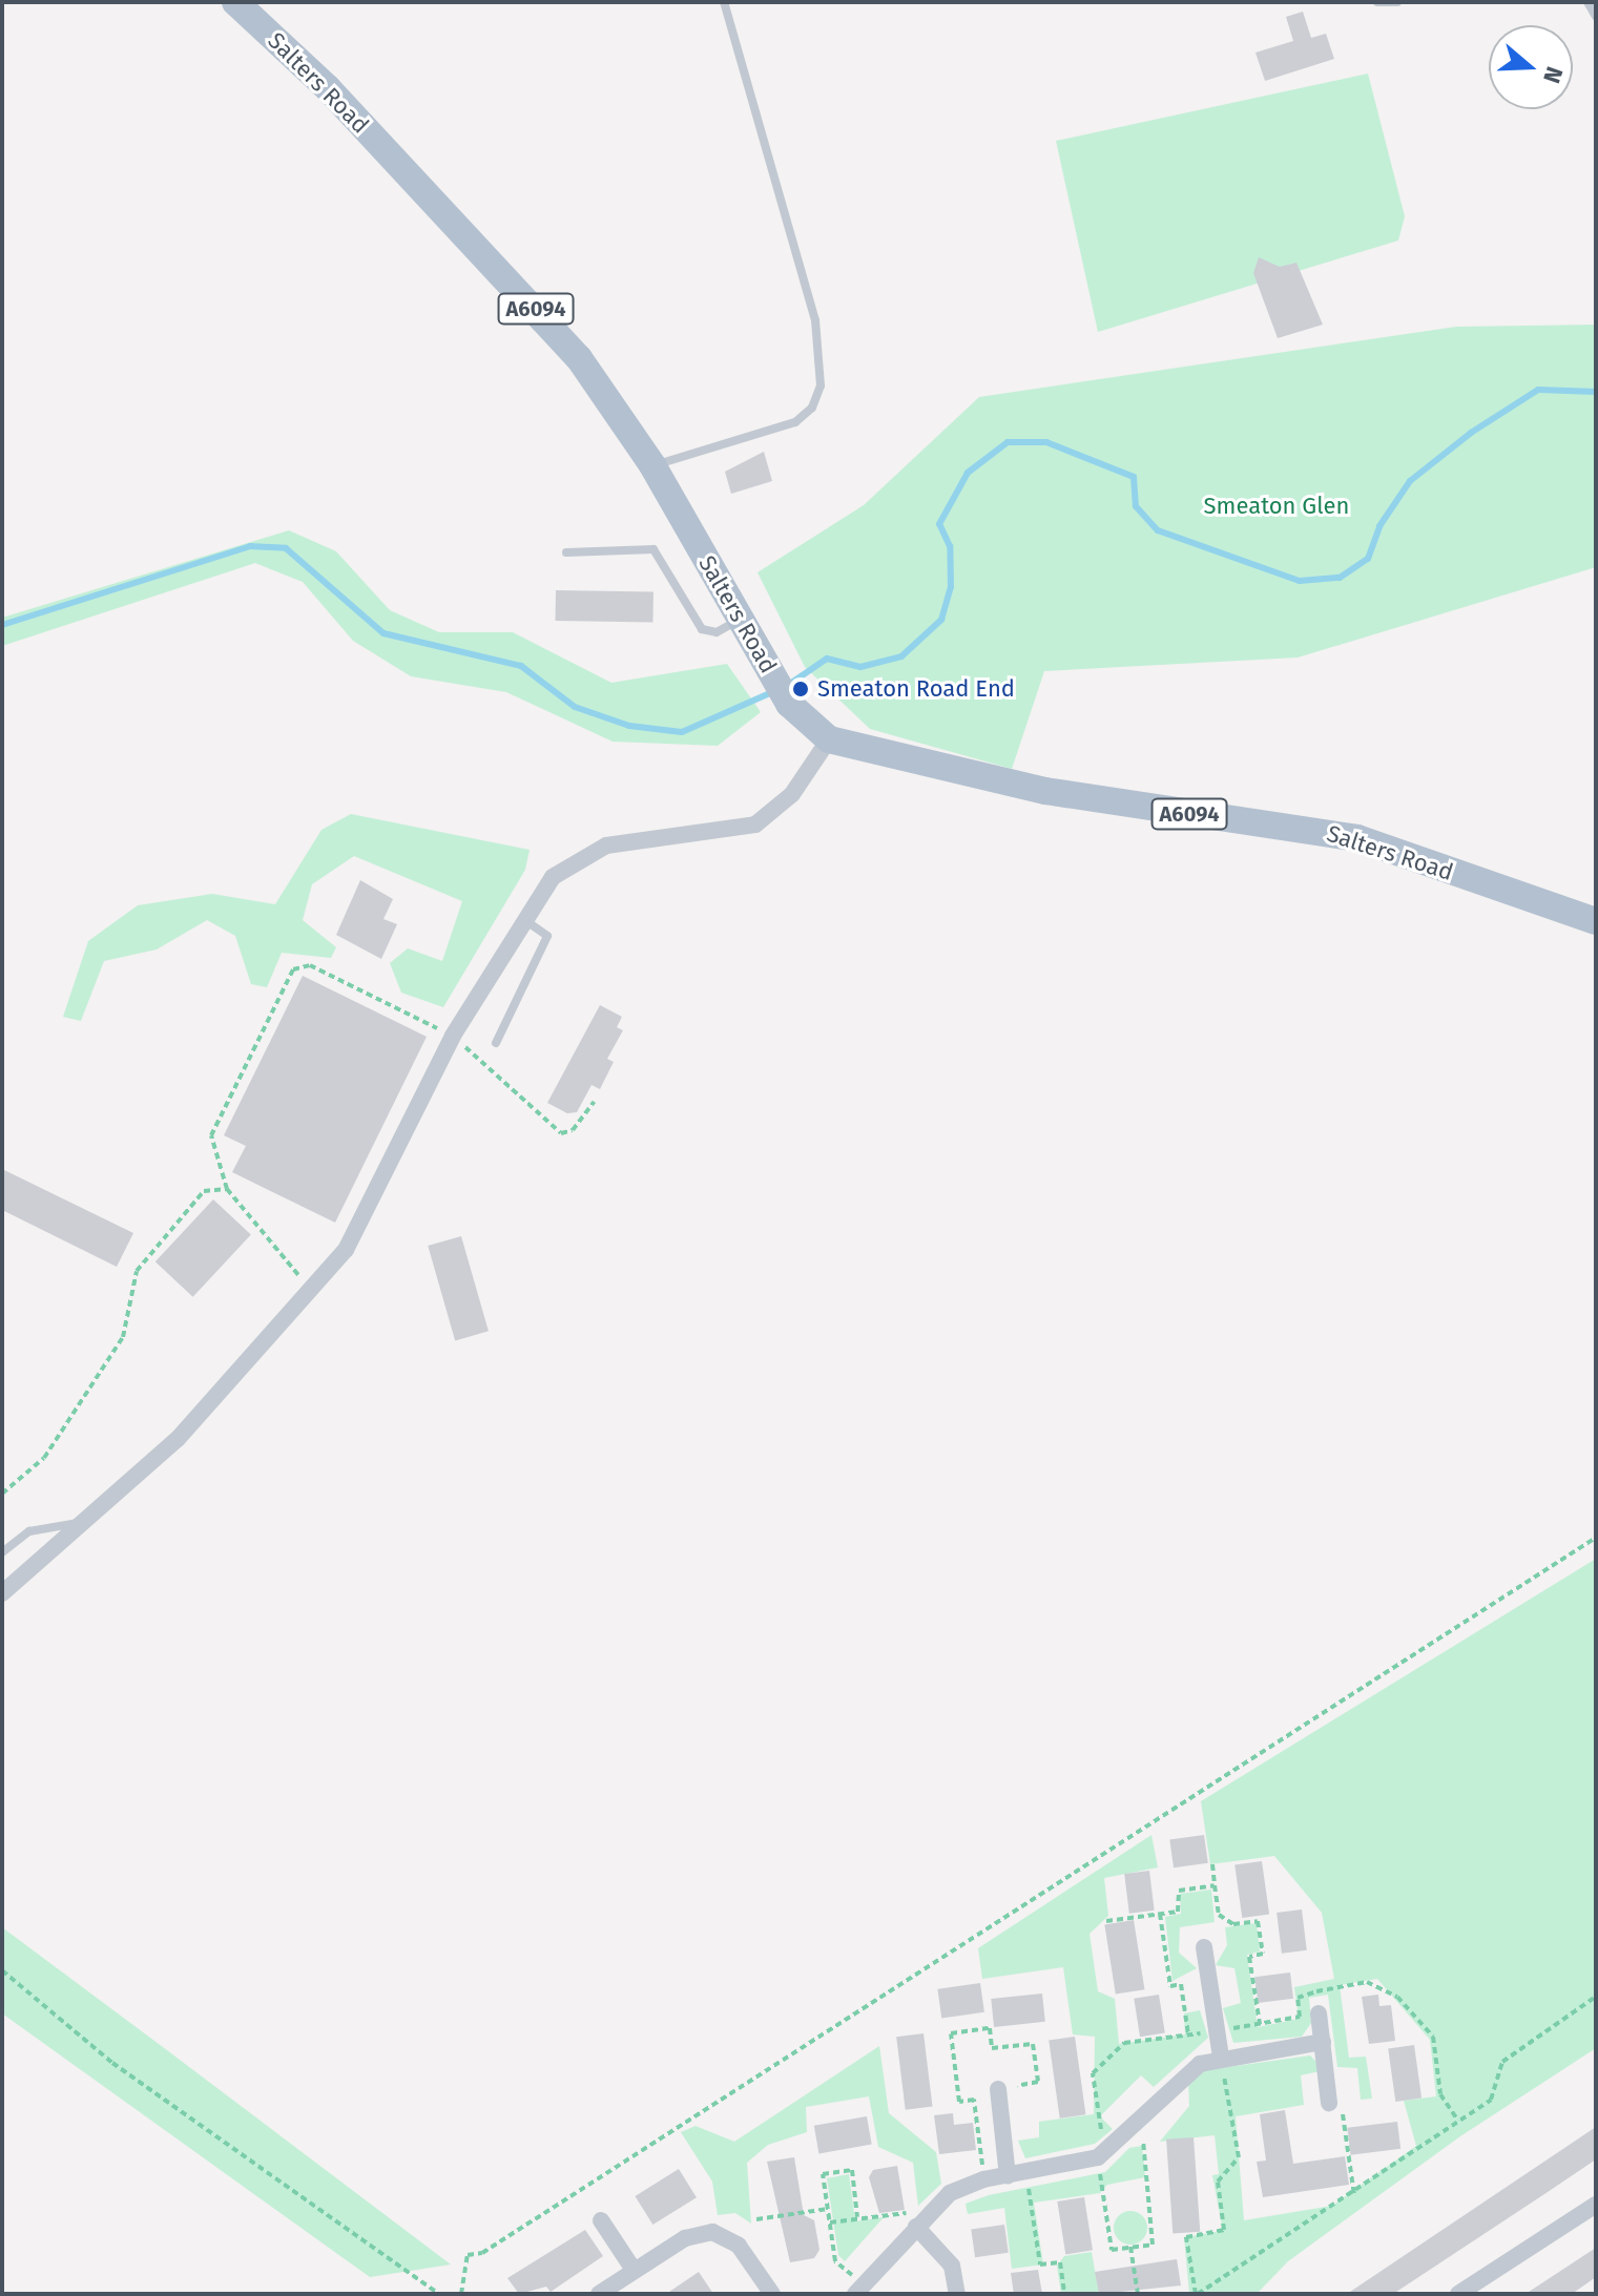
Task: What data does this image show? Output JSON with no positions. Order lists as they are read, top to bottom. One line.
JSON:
{"streets":{"main road":["Salters Road","A6094"]},"parks":["Smeaton Glen"],"places":["Smeaton Road End"],"north":"right"}
